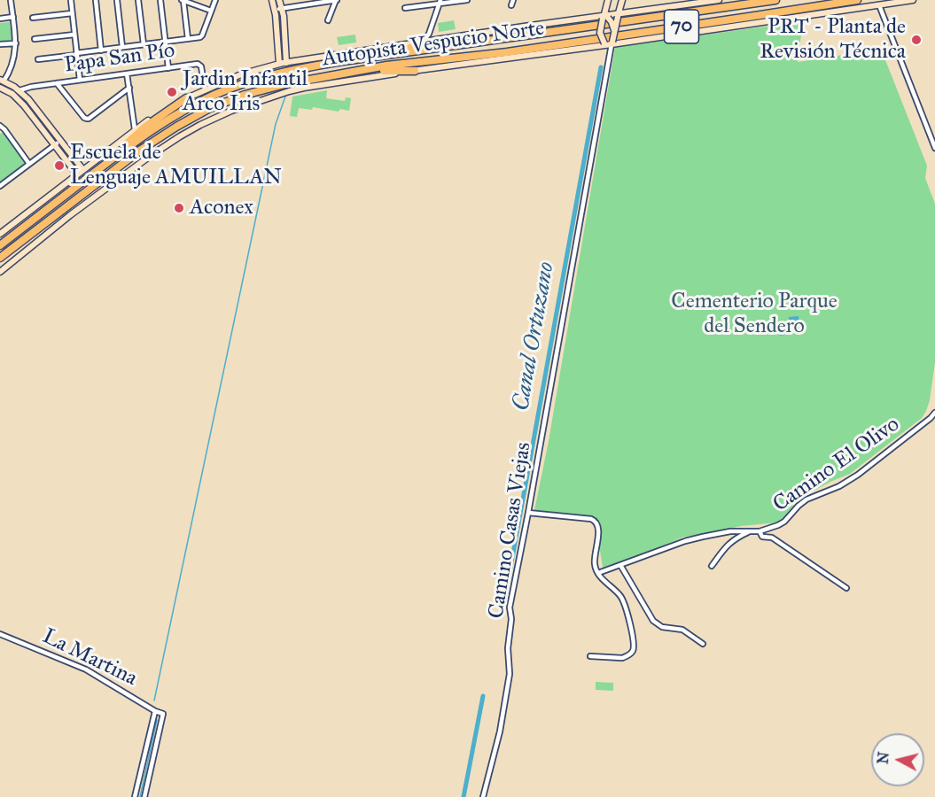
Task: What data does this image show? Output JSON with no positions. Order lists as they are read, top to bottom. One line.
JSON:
{"streets":{"highway":["70","Autopista Vespucio Norte"],"street":["Papa San Pío","Camino El Olivo","Camino Casas Viejas","La Martina"]},"water":["Canal Ortuzano"],"parks":["Cementerio Parque del Sendero"],"places":["PRT - Planta de Revisión Técnica","Jardin Infantil Arco Iris","Escuela de Lenguaje AMUILLAN","Aconex"],"north":"left"}
